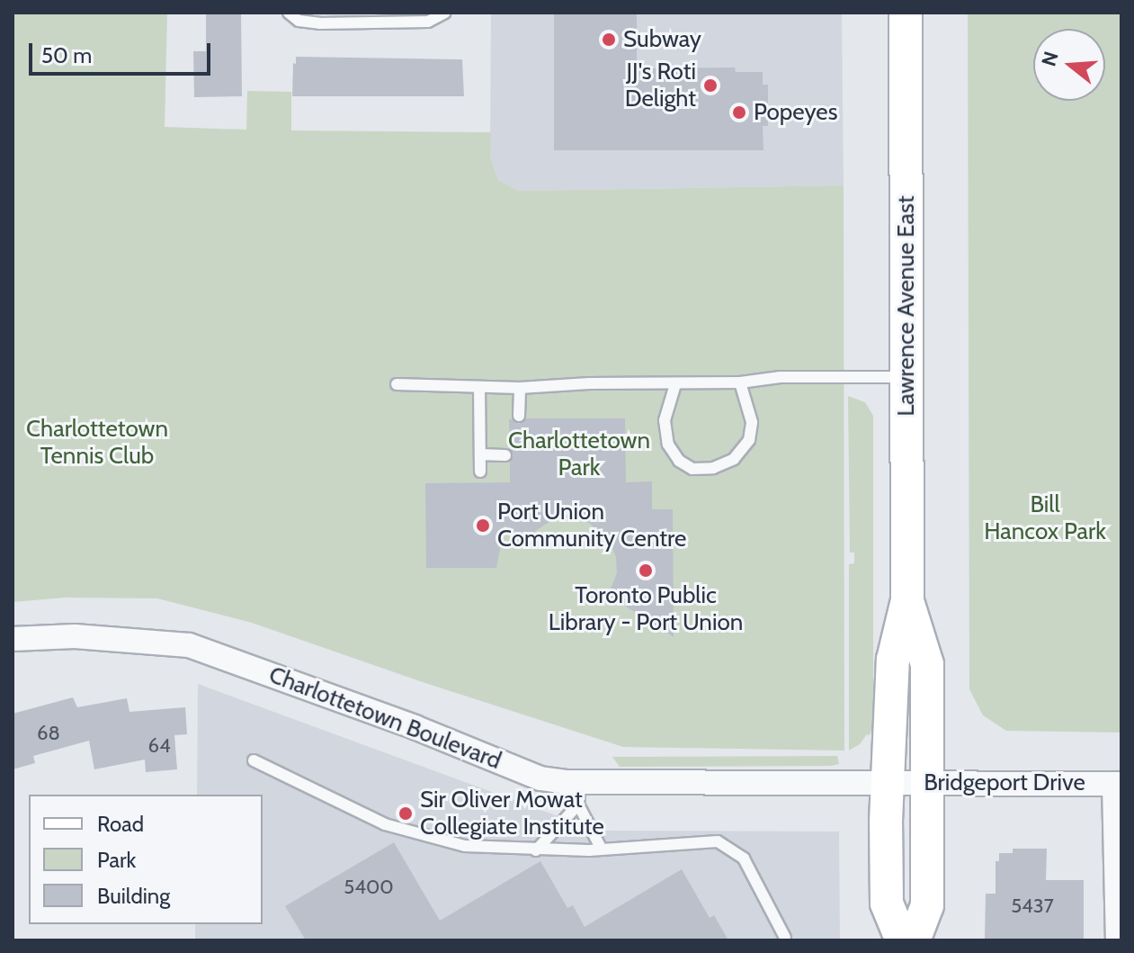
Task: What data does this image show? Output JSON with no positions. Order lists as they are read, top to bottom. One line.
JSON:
{"streets":{"main road":["Lawrence Avenue East"],"street":["Charlottetown Boulevard","Bridgeport Drive"]},"crossings":[["Lawrence Avenue East","Charlottetown Boulevard"],["Lawrence Avenue East","Bridgeport Drive"],["Charlottetown Boulevard","Bridgeport Drive"]],"parks":["Charlottetown Tennis Club","Charlottetown Park","Bill Hancox Park"],"places":["Subway","JJ's Roti Delight","Popeyes","Port Union Community Centre","Toronto Public Library - Port Union","Sir Oliver Mowat Collegiate Institute"],"house_numbers":["68","64","5400","5437"],"legend":["Road","Park","Building"],"scale_bar":"50 m","north":"left"}
